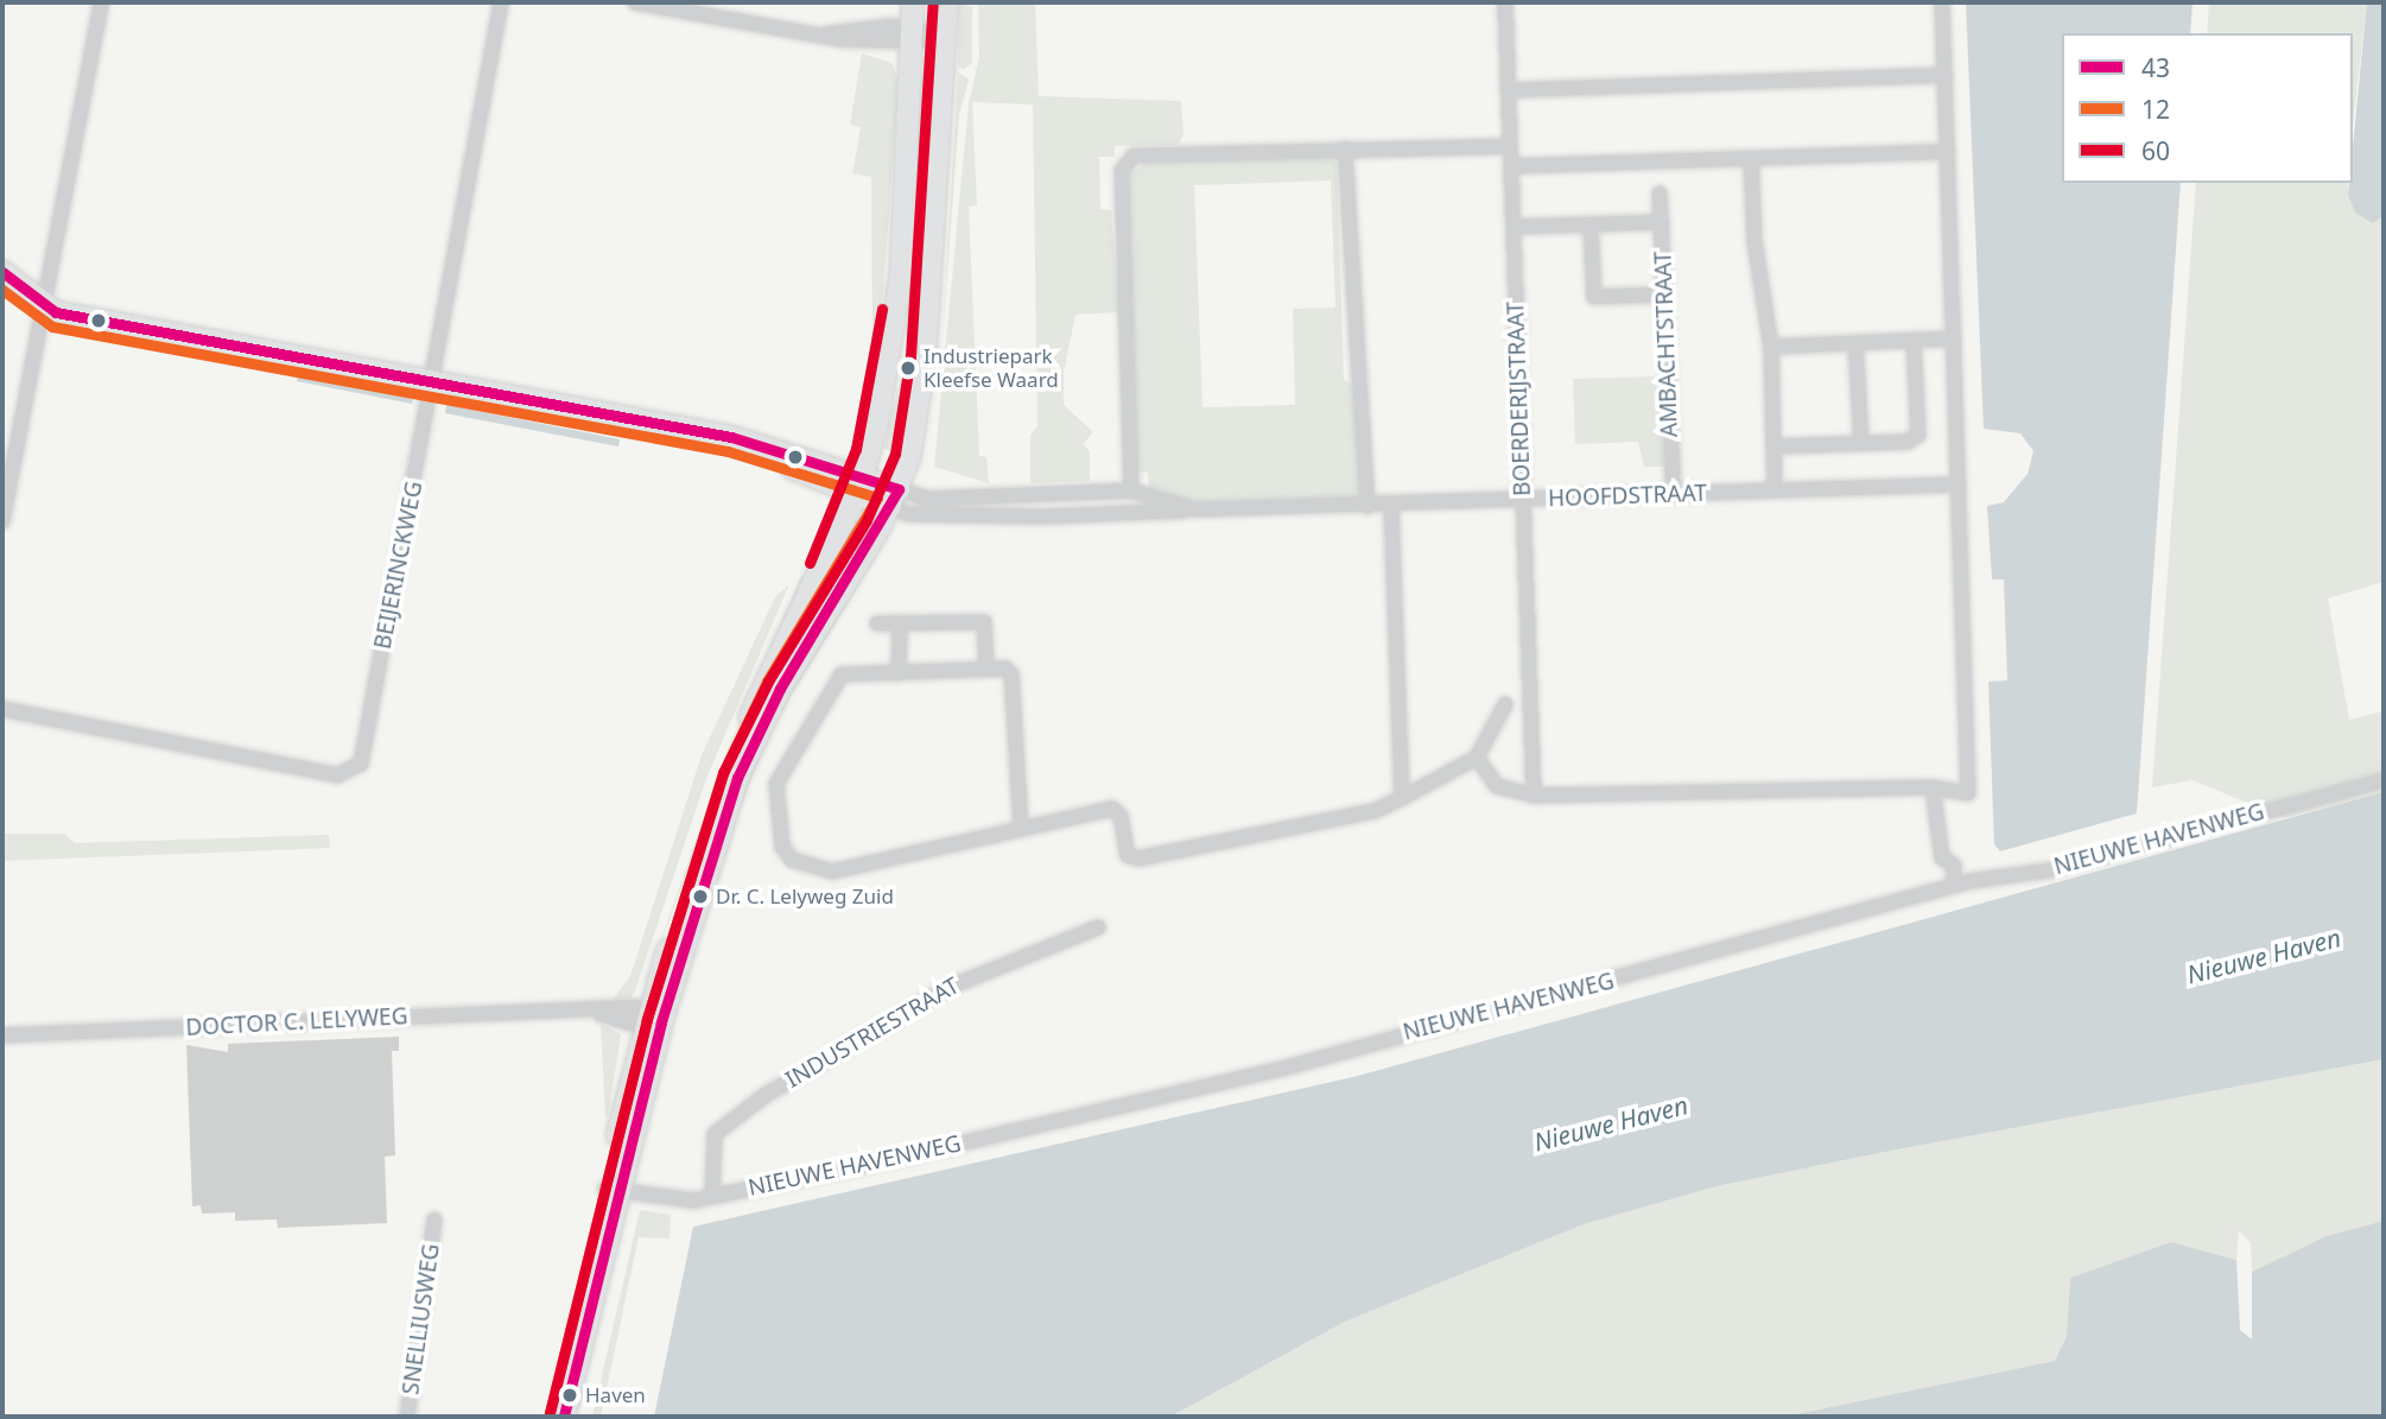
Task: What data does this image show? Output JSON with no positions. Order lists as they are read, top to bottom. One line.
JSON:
{"streets":{"street":["AMBACHTSTRAAT","BOERDERIJSTRAAT","HOOFDSTRAAT","BEIJERINCKWEG","NIEUWE HAVENWEG","DOCTOR C. LELYWEG","INDUSTRIESTRAAT","SNELLIUSWEG"]},"crossings":[["AMBACHTSTRAAT","HOOFDSTRAAT"],["BOERDERIJSTRAAT","HOOFDSTRAAT"],["NIEUWE HAVENWEG","INDUSTRIESTRAAT"]],"water":["Nieuwe Haven"],"places":["Industriepark Kleefse Waard","Dr. C. Lelyweg Zuid","Haven"],"lines":["transit line 60","transit line 43","transit line 12"],"legend":["43","12","60"]}
